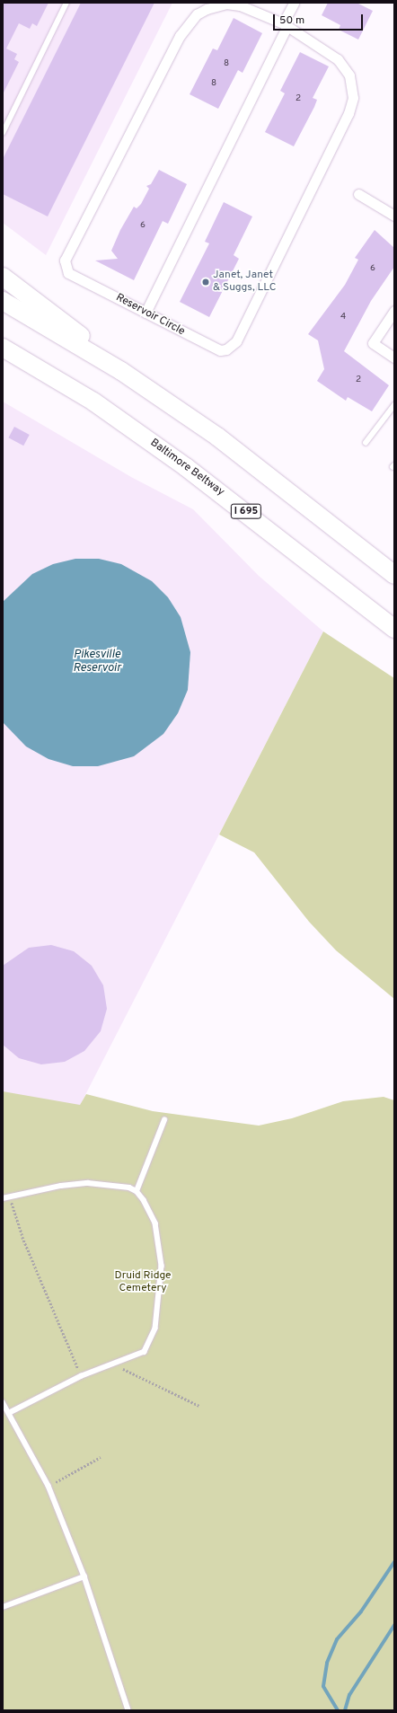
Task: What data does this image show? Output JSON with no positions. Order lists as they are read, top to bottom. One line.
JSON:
{"streets":{"highway":["Baltimore Beltway","I 695"],"street":["Reservoir Circle"]},"water":["Pikesville Reservoir"],"parks":["Druid Ridge Cemetery"],"places":["Janet, Janet & Suggs, LLC"],"house_numbers":["8","8","2","6","6","4","2"],"scale_bar":"50 m"}
